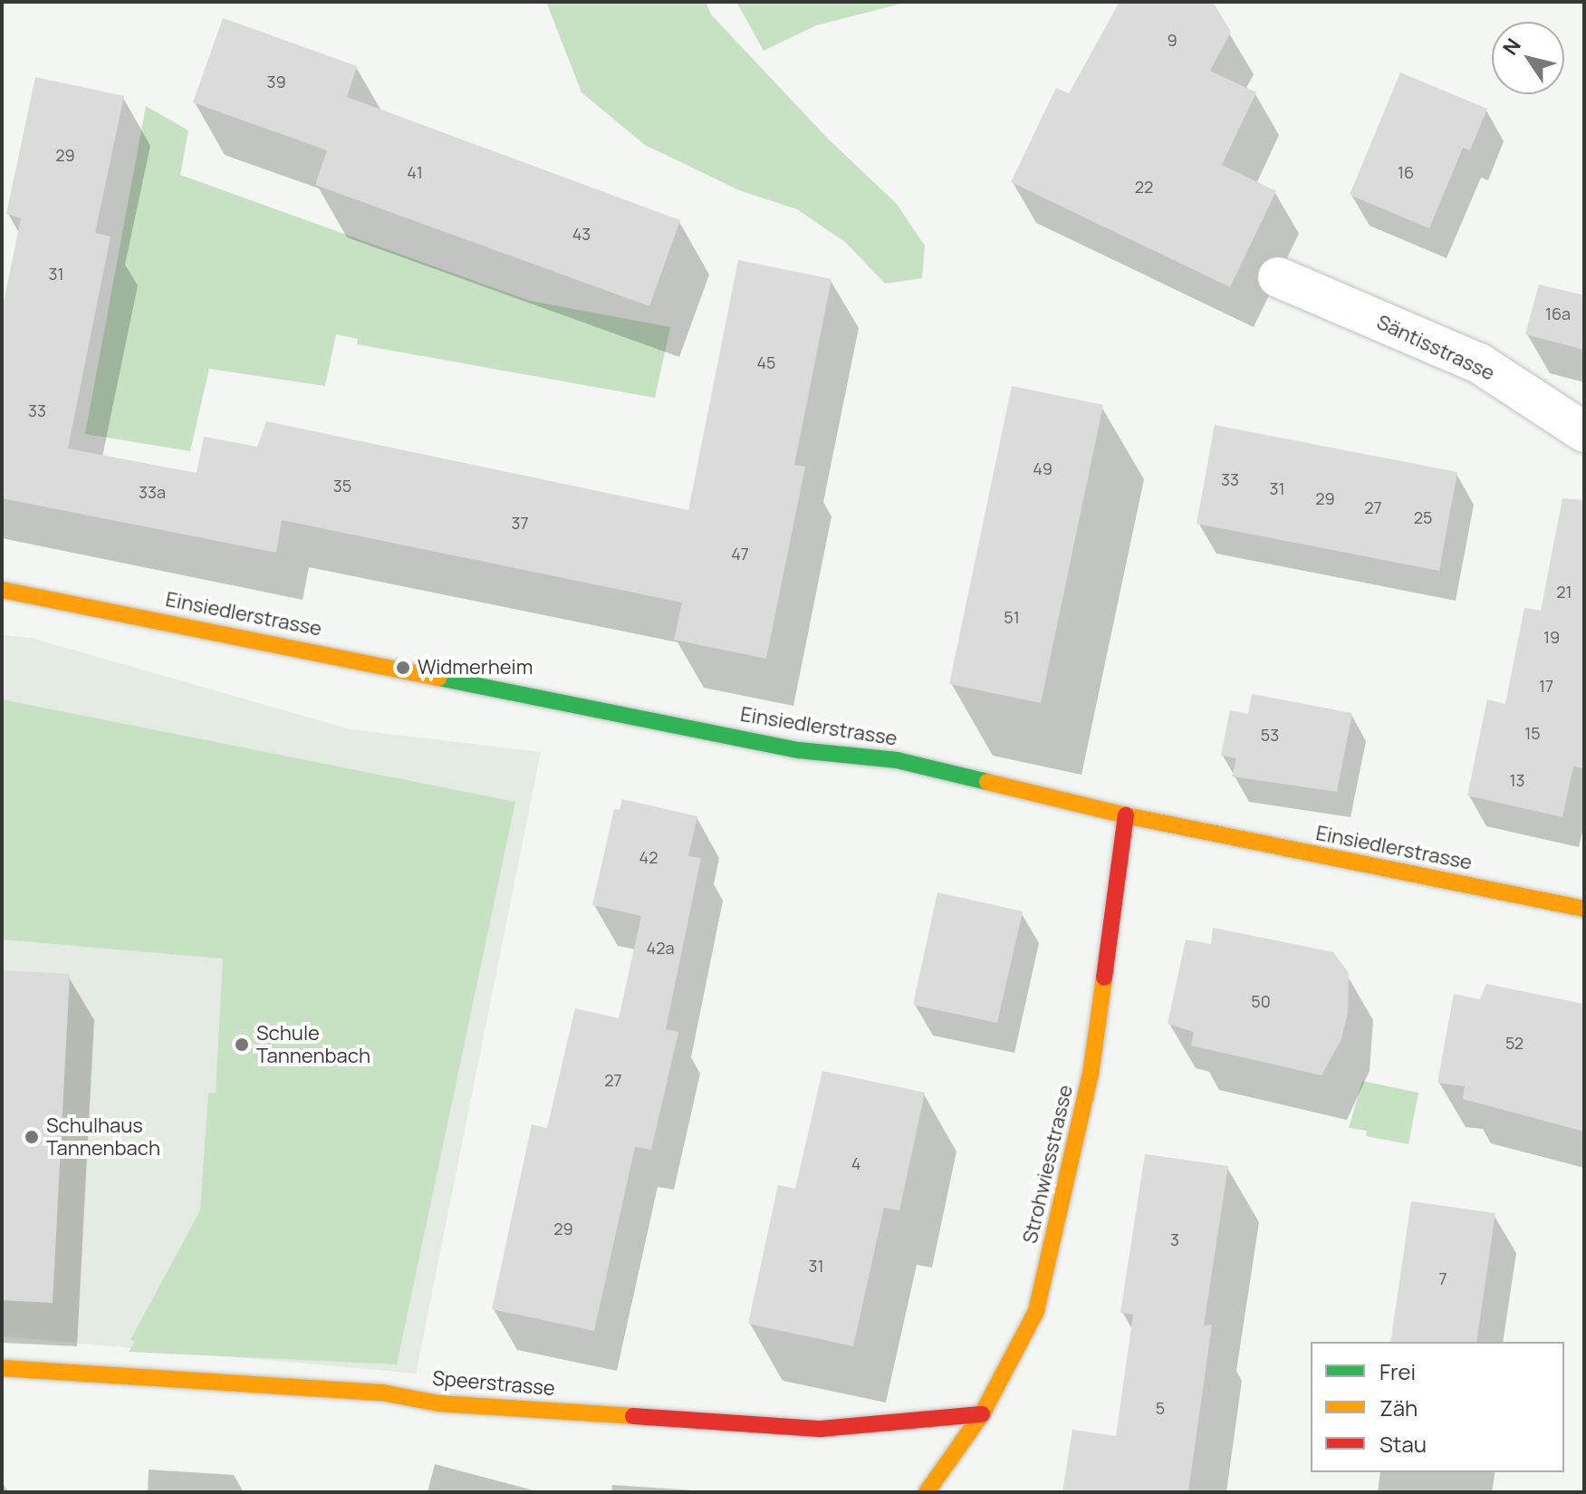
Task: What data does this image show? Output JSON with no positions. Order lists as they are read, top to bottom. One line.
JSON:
{"streets":{"street":["Säntisstrasse","Einsiedlerstrasse","Strohwiesstrasse","Speerstrasse"]},"crossings":[["Einsiedlerstrasse","Strohwiesstrasse"],["Strohwiesstrasse","Speerstrasse"]],"places":["Widmerheim","Schule Tannenbach","Schulhaus Tannenbach"],"house_numbers":["9","39","29","41","16","22","43","31","16a","45","33","49","33","35","31","33a","29","27","25","37","47","21","51","19","17","15","53","13","42","42a","50","52","27","4","29","3","31","7","5"],"legend":["Frei","Zäh","Stau"],"north":"top left"}
